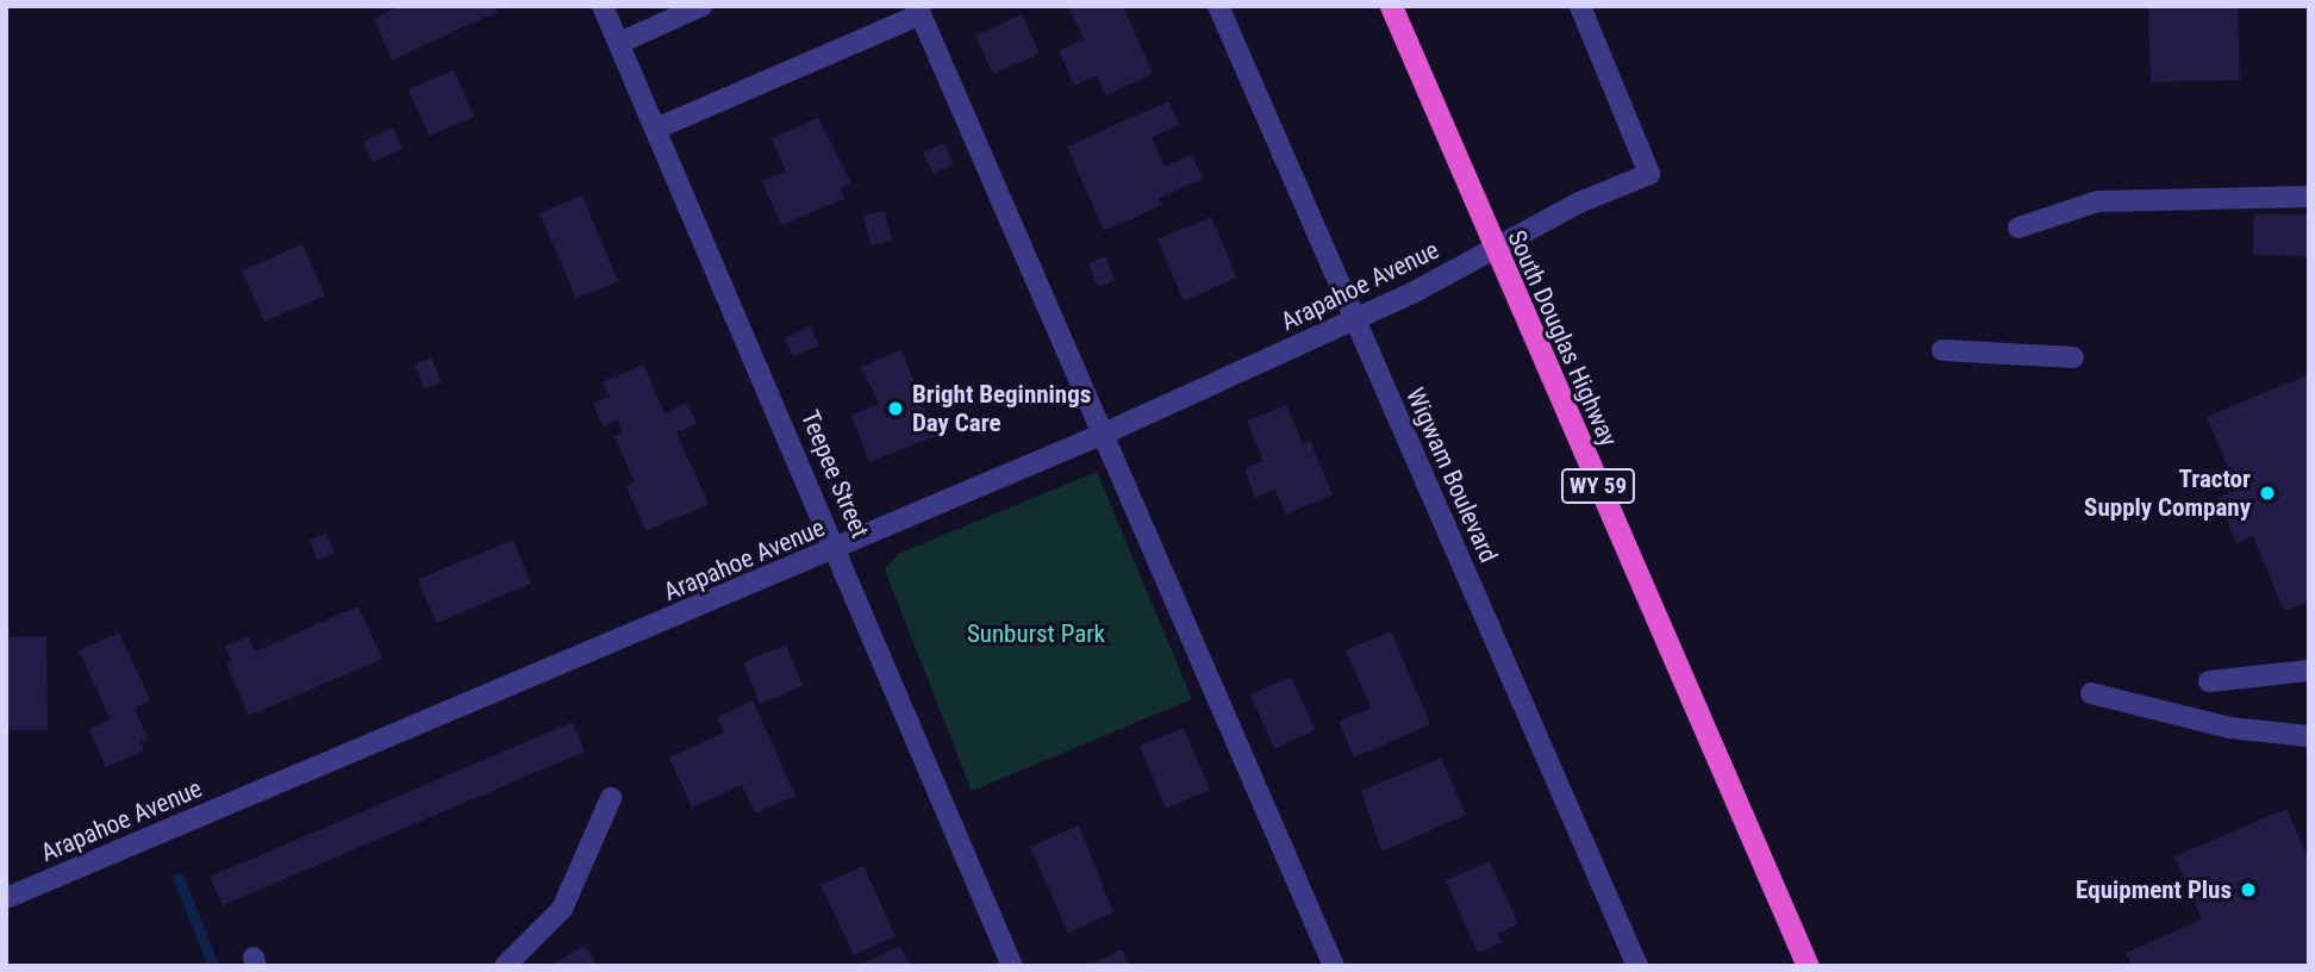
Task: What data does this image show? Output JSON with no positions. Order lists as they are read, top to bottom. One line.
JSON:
{"streets":{"highway":["South Douglas Highway","WY 59"],"street":["Arapahoe Avenue","Teepee Street","Wigwam Boulevard"]},"crossings":[["Arapahoe Avenue","South Douglas Highway"],["Arapahoe Avenue","Teepee Street"],["Arapahoe Avenue","Wigwam Boulevard"]],"parks":["Sunburst Park"],"places":["Bright Beginnings Day Care","Tractor Supply Company","Equipment Plus"]}
